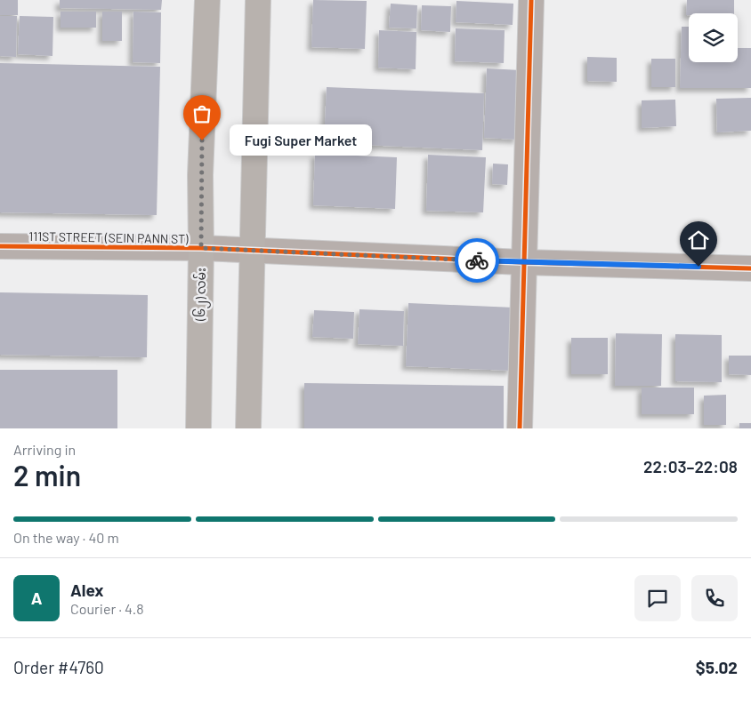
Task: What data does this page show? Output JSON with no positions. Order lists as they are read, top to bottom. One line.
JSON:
{"streets":{"main road":["(၆၂) လမ်း"],"street":["111ST STREET (SEIN PANN ST)"]},"crossings":[["111ST STREET (SEIN PANN ST)","(၆၂) လမ်း"]],"places":["Fugi Super Market"],"page":{"bubble":"Fugi Super Market","heading":["2 min","Arriving in","22:03–22:08"],"panel":["Alex","Courier · 4.8","Order #4760","$5.02"],"bar":"On the way · 40 m","round":"A"}}
